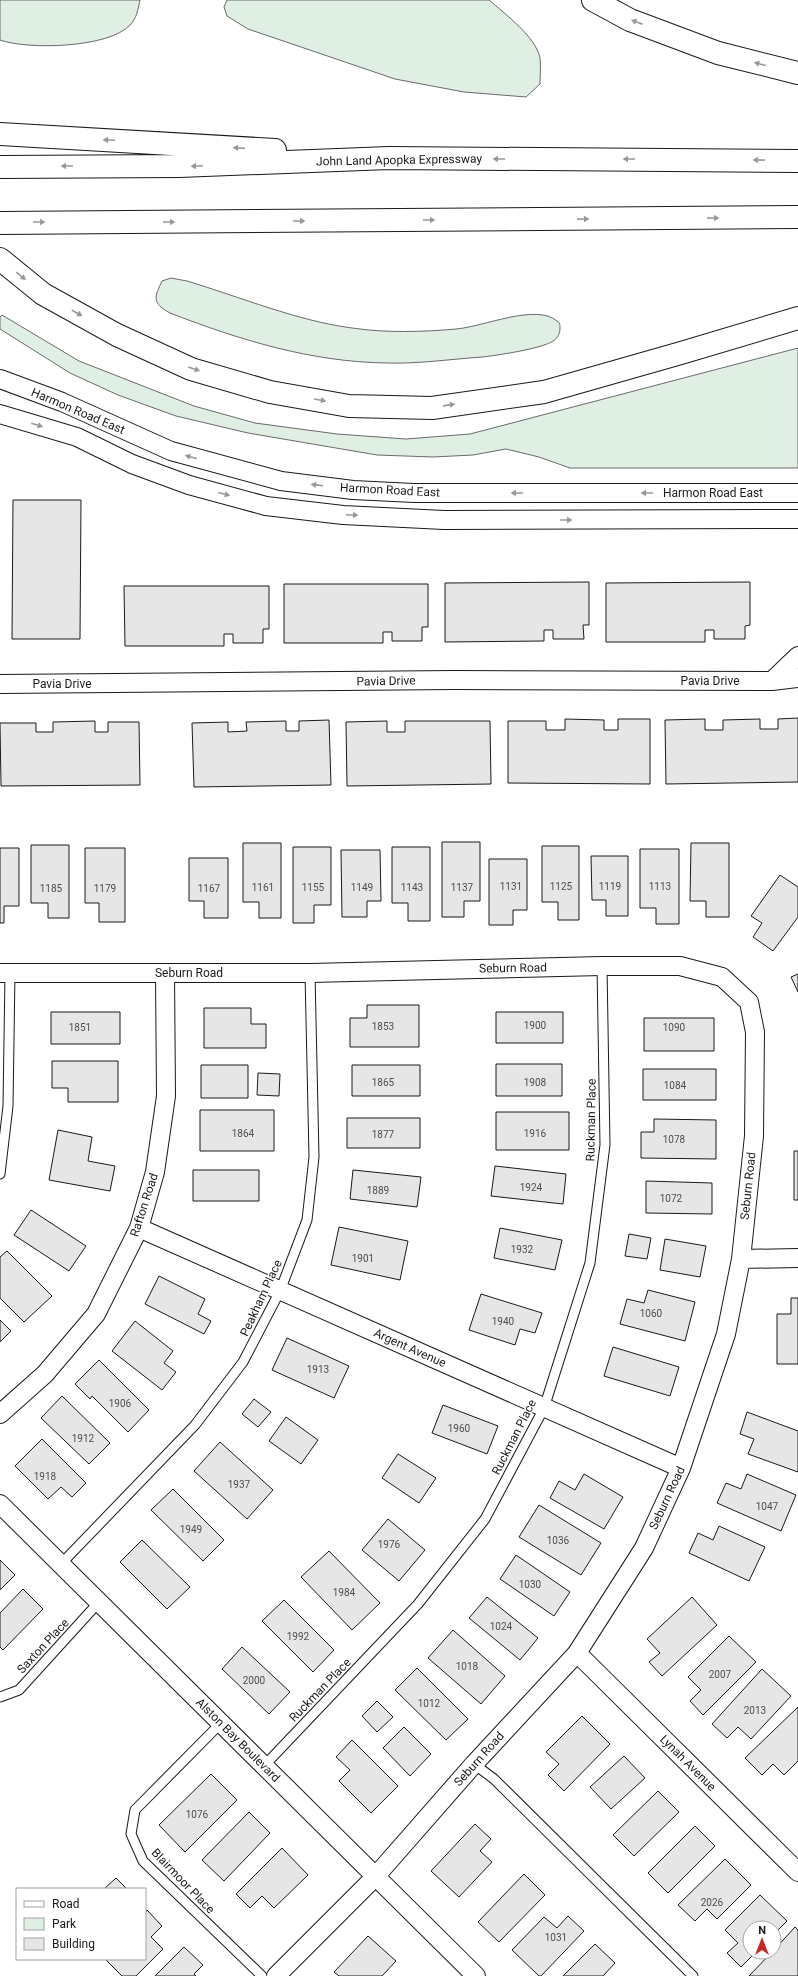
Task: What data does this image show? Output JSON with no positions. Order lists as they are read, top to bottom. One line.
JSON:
{"streets":{"highway":["John Land Apopka Expressway"],"street":["Harmon Road East","Pavia Drive","Seburn Road","Rafton Road","Argent Avenue","Alston Bay Boulevard","Lynah Avenue"],"lane":["Ruckman Place","Peakham Place","Saxton Place","Blairmoor Place"]},"crossings":[["Seburn Road","Ruckman Place"],["Seburn Road","Rafton Road"],["Seburn Road","Peakham Place"],["Seburn Road","Argent Avenue"],["Seburn Road","Alston Bay Boulevard"],["Seburn Road","Lynah Avenue"],["Ruckman Place","Argent Avenue"],["Ruckman Place","Alston Bay Boulevard"],["Rafton Road","Argent Avenue"],["Peakham Place","Argent Avenue"],["Peakham Place","Alston Bay Boulevard"],["Saxton Place","Alston Bay Boulevard"],["Alston Bay Boulevard","Blairmoor Place"]],"house_numbers":["1131","1125","1119","1113","1161","1155","1149","1143","1137","1185","1179","1167","1900","1853","1851","1090","1865","1908","1084","1864","1916","1877","1078","1924","1889","1072","1932","1901","1060","1940","1913","1906","1960","1912","1918","1937","1047","1949","1036","1976","1030","1984","1024","1992","1018","2007","2000","1012","2013","1076","2026","1031"],"legend":["Road","Park","Building"],"north":"top"}
